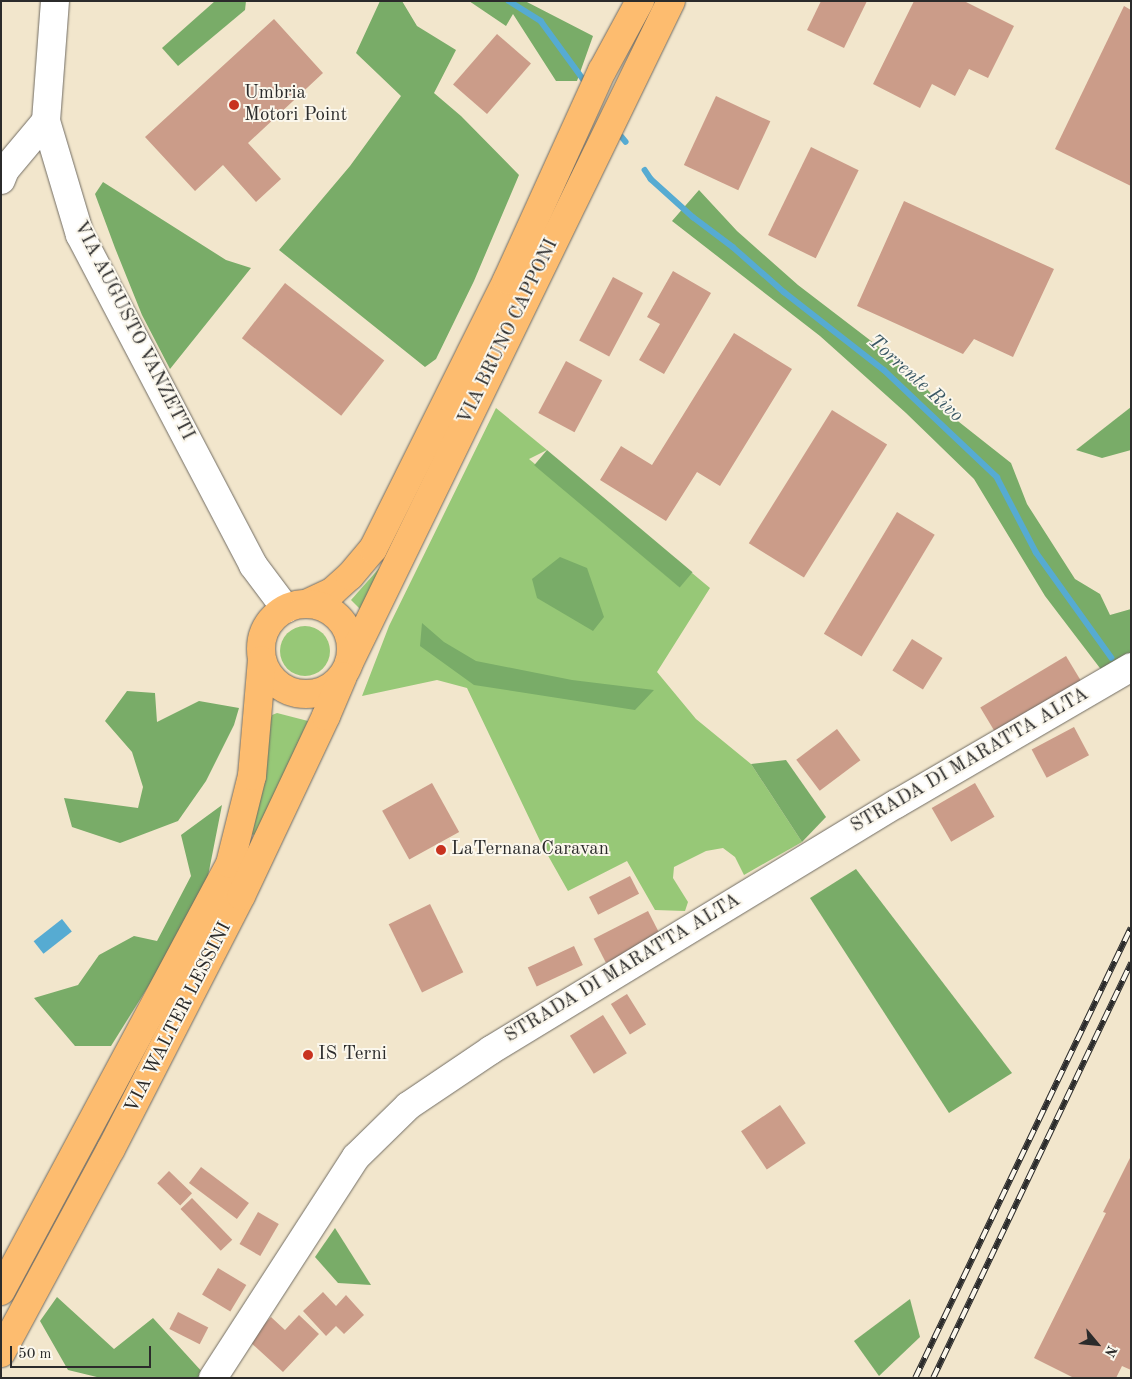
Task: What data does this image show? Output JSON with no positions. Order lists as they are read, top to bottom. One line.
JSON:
{"streets":{"main road":["VIA BRUNO CAPPONI","VIA WALTER LESSINI"],"street":["VIA AUGUSTO VANZETTI","STRADA DI MARATTA ALTA"]},"crossings":[["VIA AUGUSTO VANZETTI","VIA BRUNO CAPPONI"],["VIA AUGUSTO VANZETTI","VIA WALTER LESSINI"],["VIA BRUNO CAPPONI","VIA WALTER LESSINI"]],"water":["Torrente Rivo"],"places":["Umbria Motori Point","LaTernanaCaravan","IS Terni"],"scale_bar":"50 m","north":"bottom right"}
